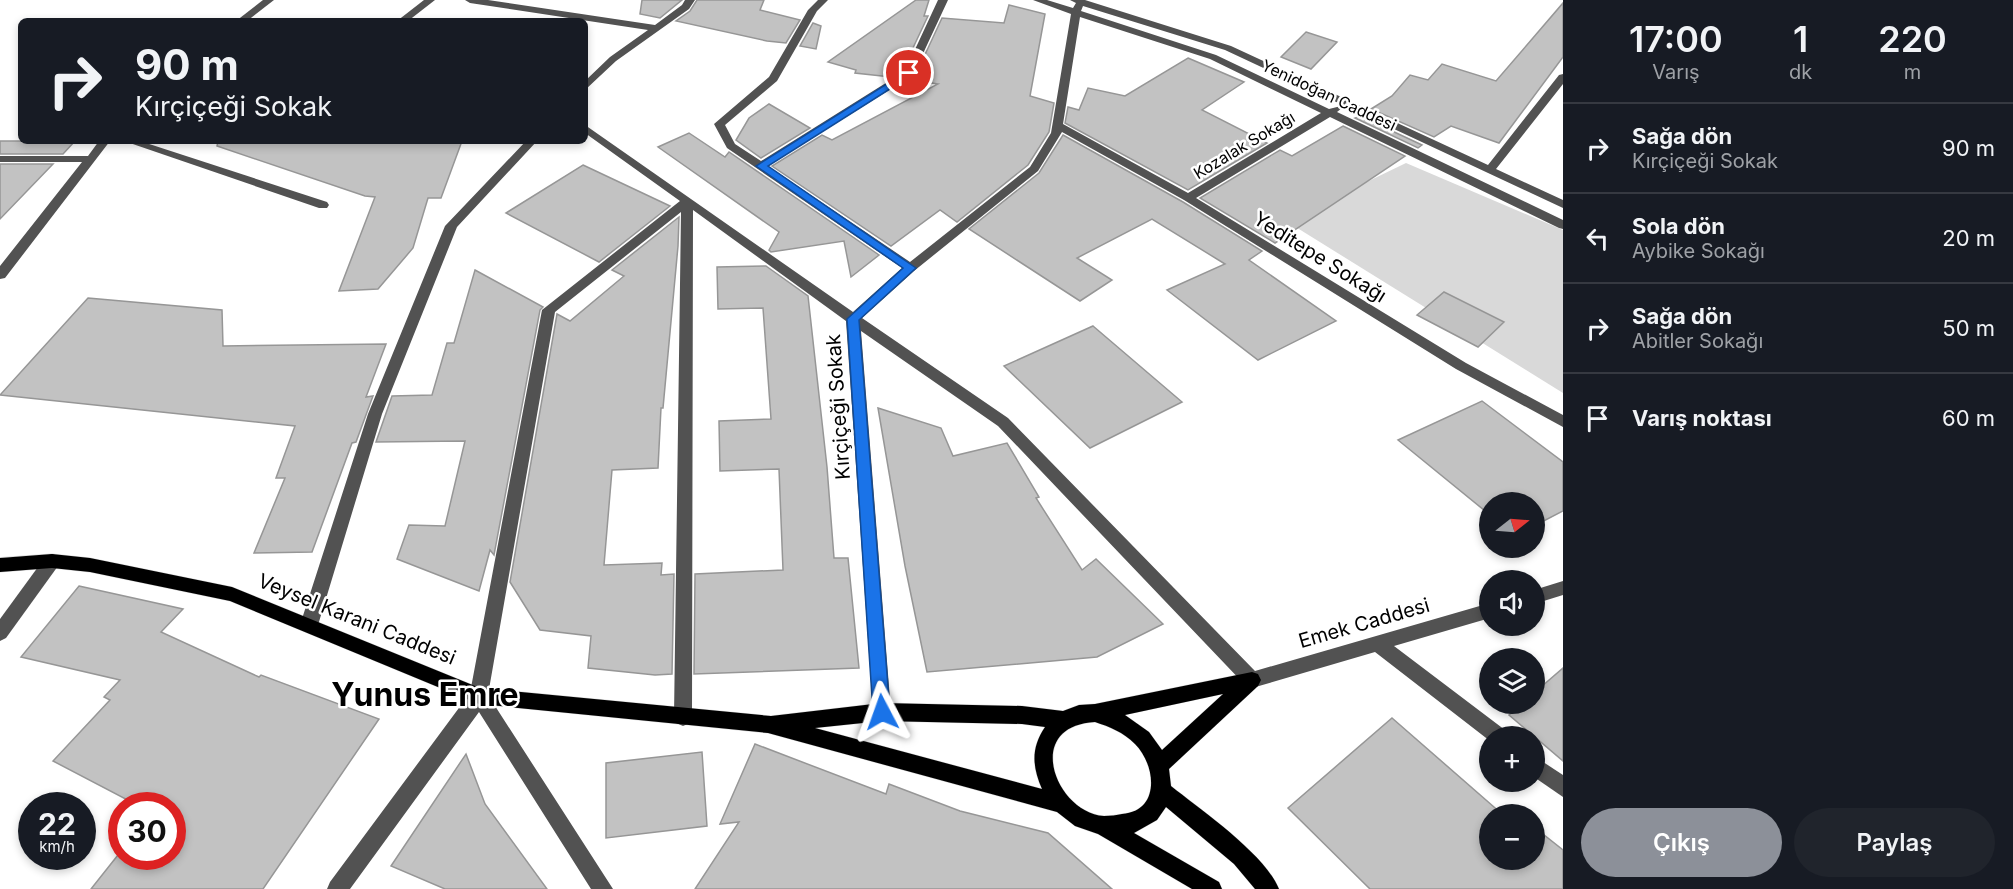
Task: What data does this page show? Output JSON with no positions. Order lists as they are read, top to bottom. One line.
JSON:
{"streets":{"main road":["Veysel Karani Caddesi"],"street":["Yenidoğan Caddesi","Kozalak Sokağı","Yeditepe Sokağı","Kırçiçeği Sokak","Emek Caddesi"]},"crossings":[["Yenidoğan Caddesi","Kozalak Sokağı"],["Yenidoğan Caddesi","Kırçiçeği Sokak"],["Kozalak Sokağı","Yeditepe Sokağı"],["Yeditepe Sokağı","Kırçiçeği Sokak"],["Kırçiçeği Sokak","Veysel Karani Caddesi"],["Veysel Karani Caddesi","Emek Caddesi"]],"districts":["Yunus Emre"],"north":"right","page":{"eta":["17:00","Varış","1","dk","220","m"],"turn":["90 m","Kırçiçeği Sokak"],"list":[{"name":"Sağa dön","note":"Kırçiçeği Sokak","value":"90 m"},{"name":"Sola dön","note":"Aybike Sokağı","value":"20 m"},{"name":"Sağa dön","note":"Abitler Sokağı","value":"50 m"},{"name":"Varış noktası","value":"60 m"}],"map_buttons":["+","−"],"speed":"22 km/h","limit":"30","buttons":["Çıkış","Paylaş"]}}
